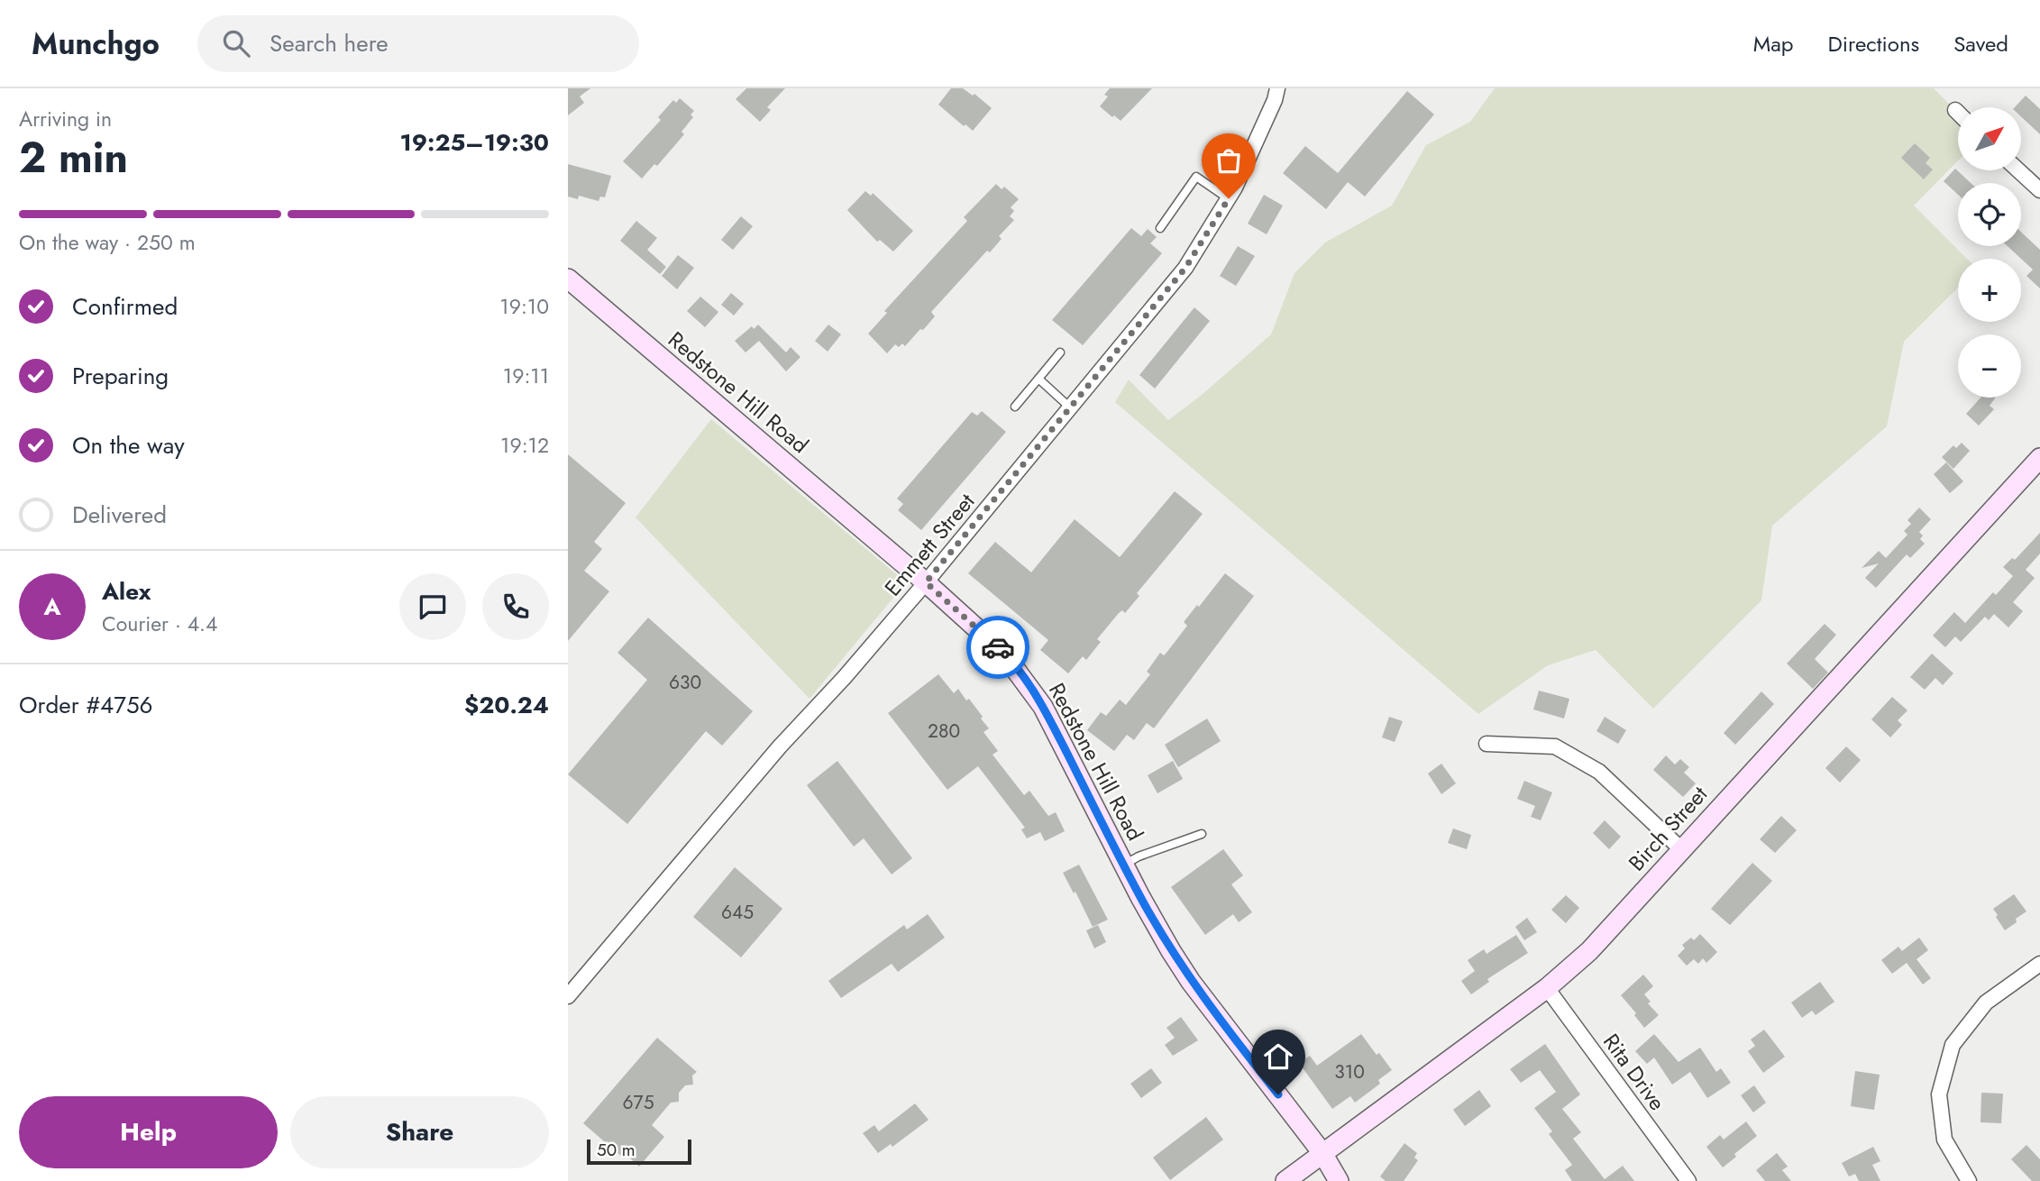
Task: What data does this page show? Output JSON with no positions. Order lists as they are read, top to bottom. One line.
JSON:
{"streets":{"main road":["Redstone Hill Road","Birch Street"],"street":["Emmett Street","Rita Drive"]},"crossings":[["Redstone Hill Road","Emmett Street"],["Redstone Hill Road","Birch Street"],["Birch Street","Rita Drive"]],"house_numbers":["630","280","645","310","675"],"scale_bar":"50 m","north":"top right","page":{"header":"Munchgo","search":"Search here","nav":["Map","Directions","Saved"],"heading":["2 min","Arriving in","19:25–19:30"],"panel":["Alex","Courier · 4.4","Order #4756","$20.24"],"map_buttons":["+","−"],"bar":"On the way · 250 m","list":[["Confirmed","19:10"],["Preparing","19:11"],["On the way","19:12"],"Delivered"],"round":"A","buttons":["Help","Share"],"scale":"50 m"}}
